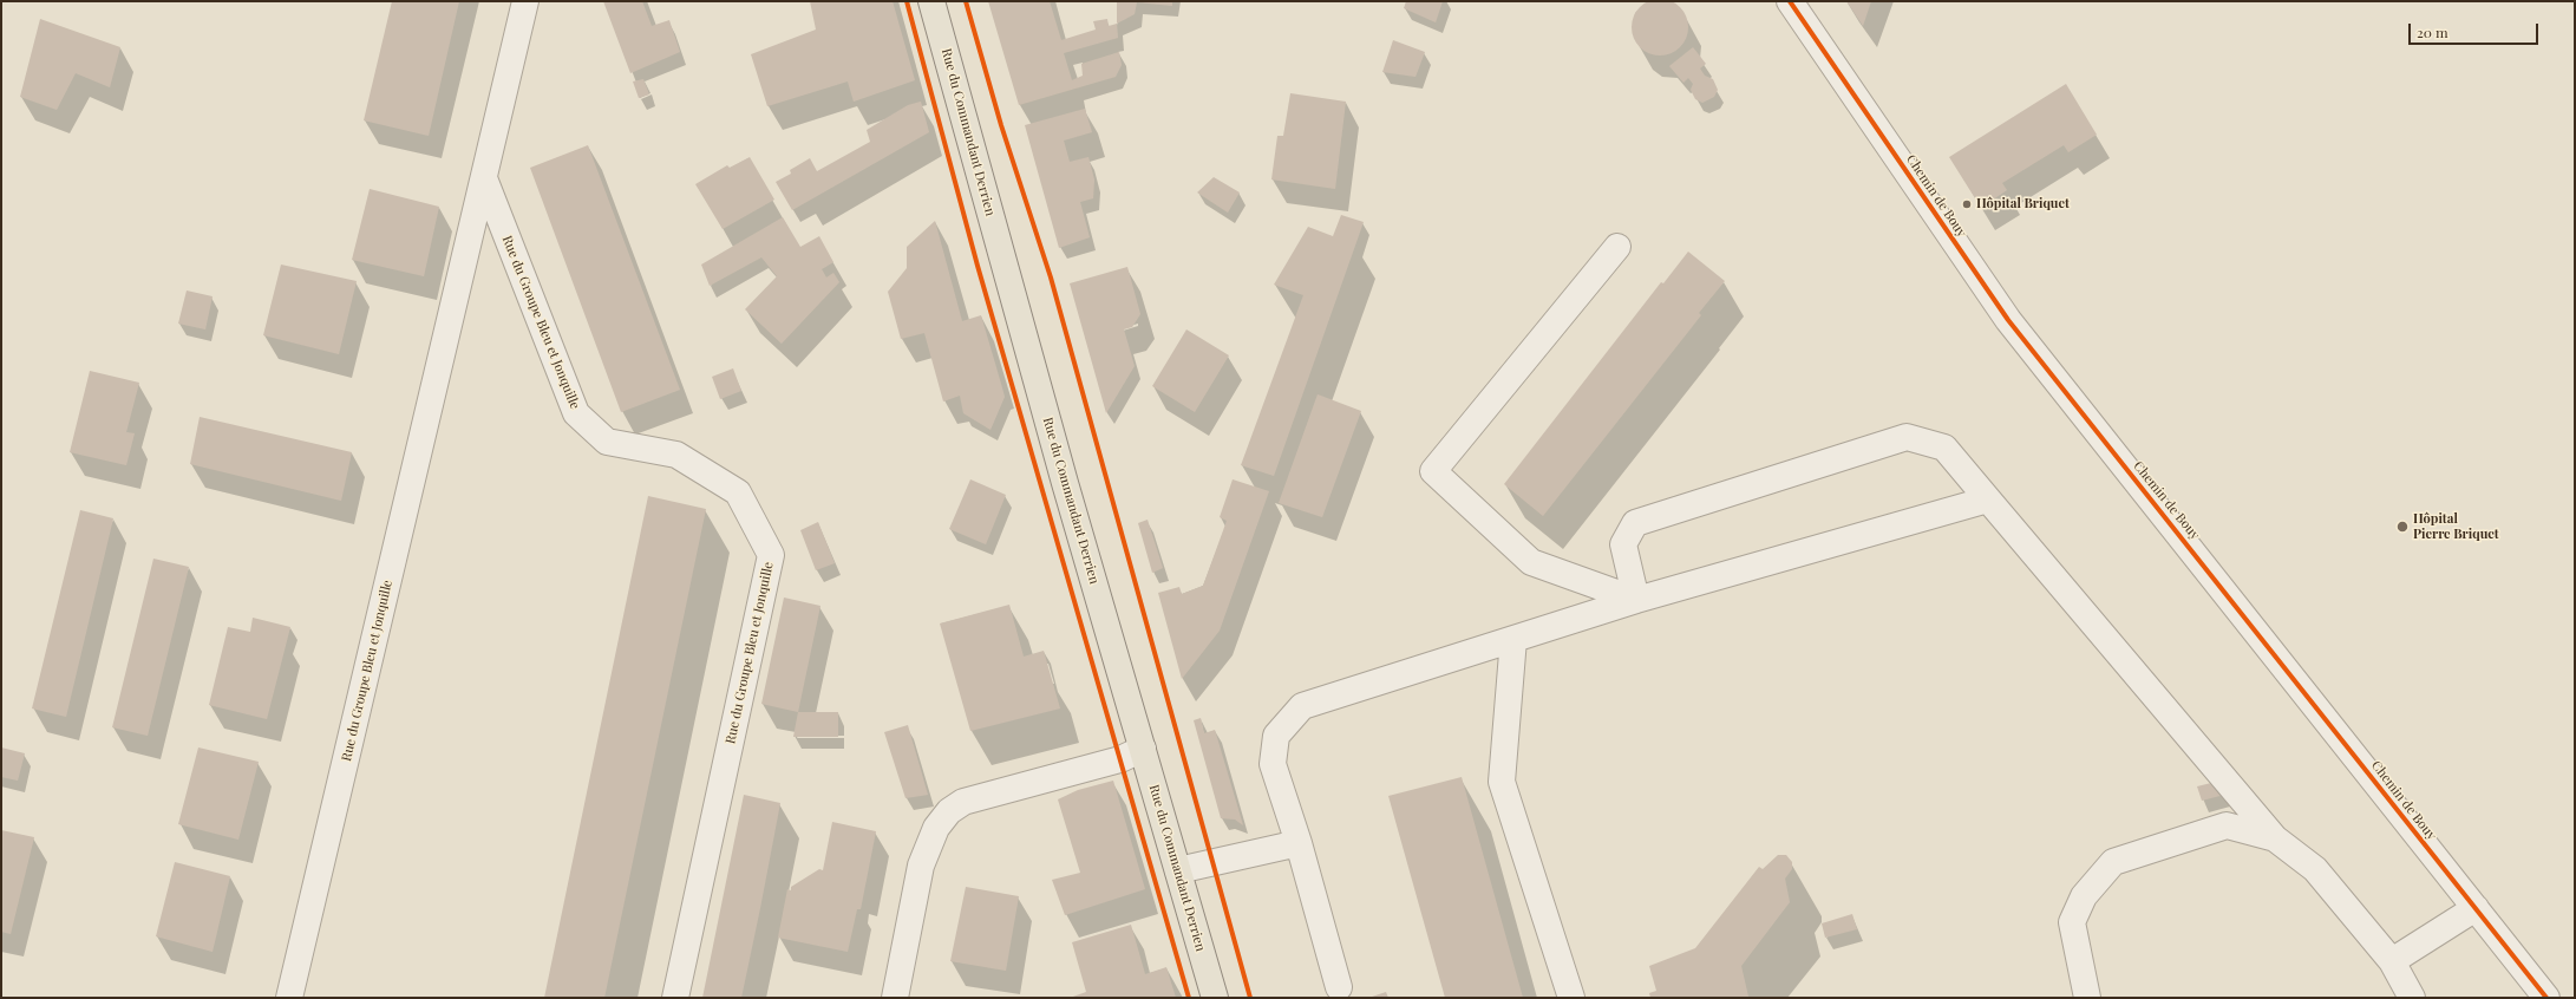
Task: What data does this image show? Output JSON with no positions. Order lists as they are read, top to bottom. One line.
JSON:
{"streets":{"main road":["Rue du Commandant Derrien"],"street":["Chemin de Bouy","Rue du Groupe Bleu et Jonquille"]},"places":["Hôpital Briquet","Hôpital Pierre Briquet"],"scale_bar":"20 m"}
